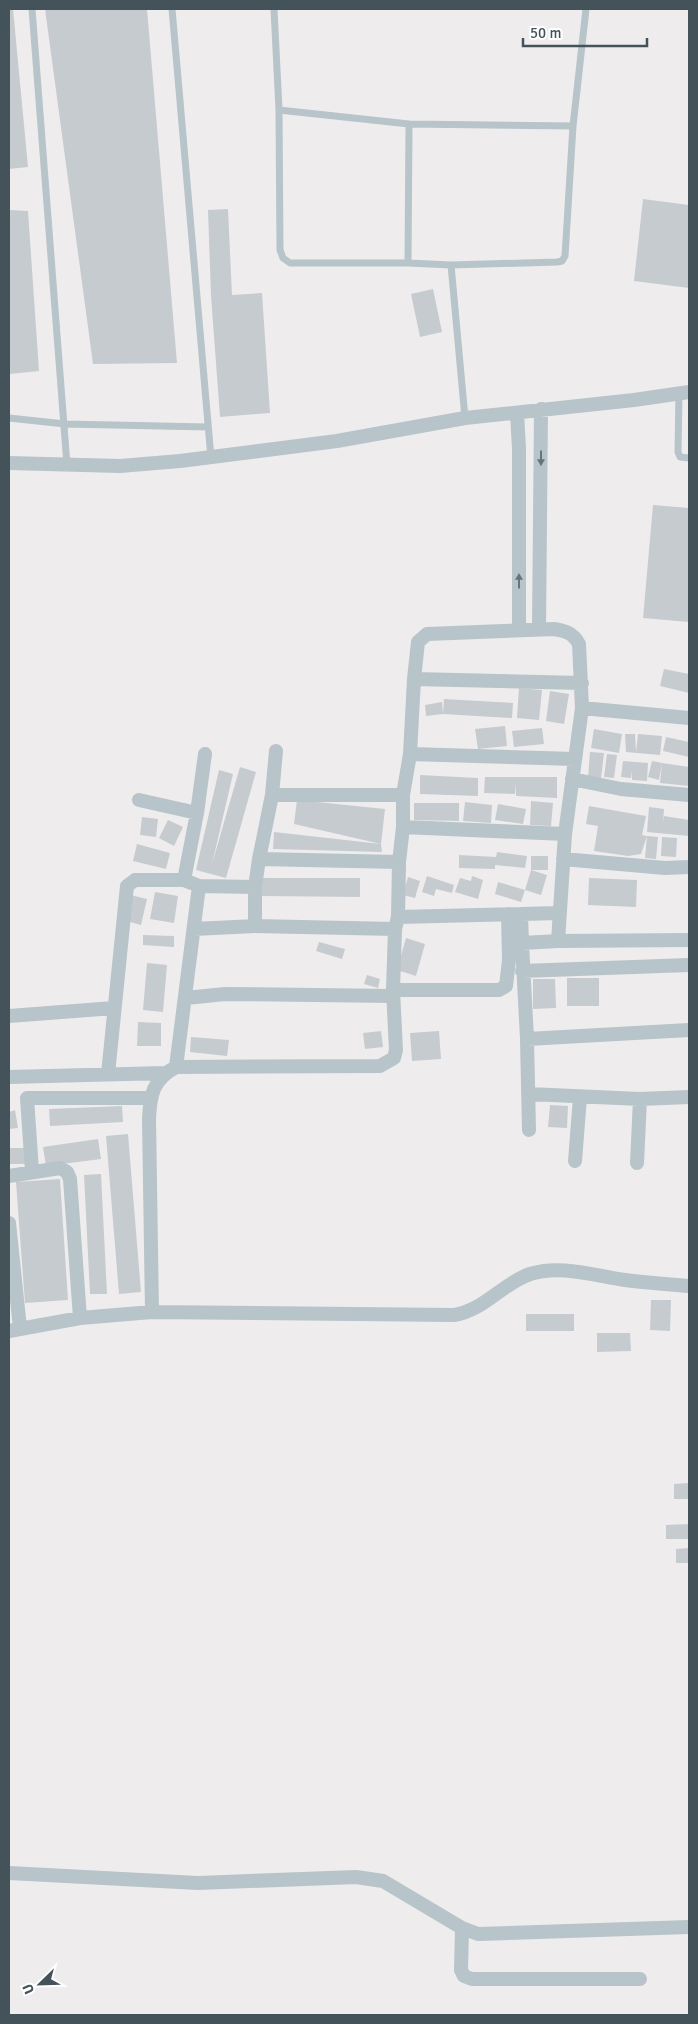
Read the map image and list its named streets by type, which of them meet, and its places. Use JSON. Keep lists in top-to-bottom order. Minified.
{"scale_bar":"50 m","north":"bottom left"}
